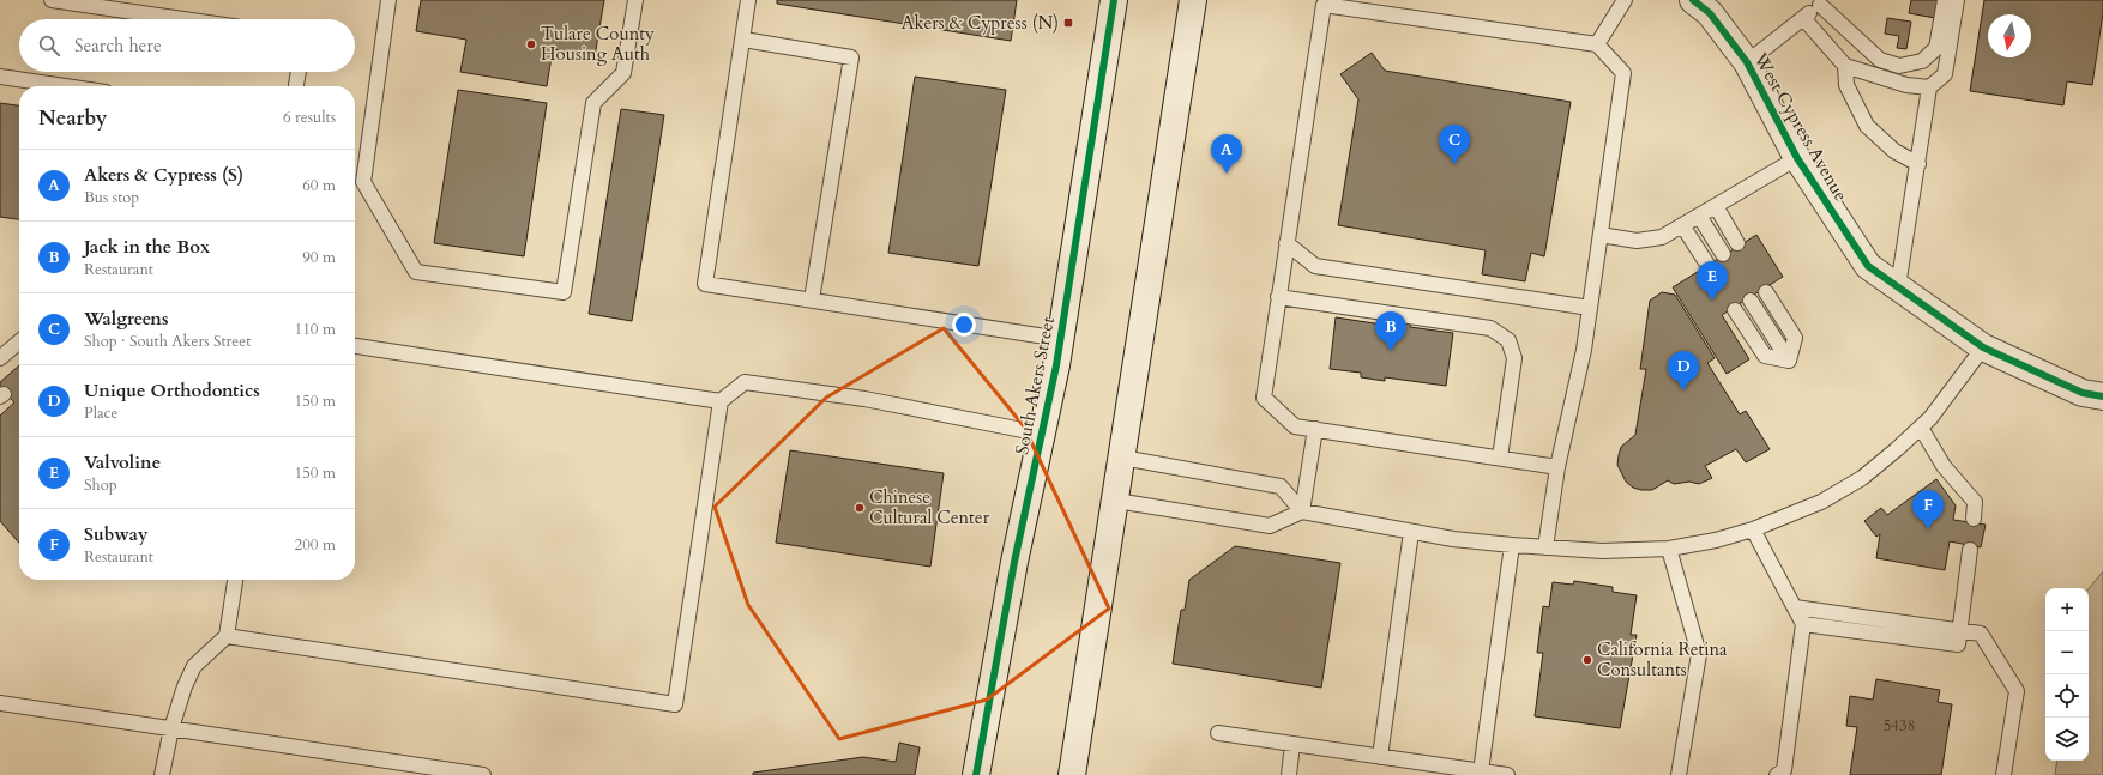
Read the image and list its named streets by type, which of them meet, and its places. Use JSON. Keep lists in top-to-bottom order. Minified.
{"streets":{"main road":["West Cypress Avenue","South Akers Street"]},"places":{"transit":["Akers & Cypress (N)"],"other":["Tulare County Housing Auth","Chinese Cultural Center","California Retina Consultants"]},"house_numbers":["5438"],"north":"bottom","page":{"search":"Search here","heading":["Nearby","6 results"],"pins":["C","A","E","B","D","F"],"list":[{"mark":"A","name":"Akers & Cypress (S)","note":"Bus stop","value":"60 m"},{"mark":"B","name":"Jack in the Box","note":"Restaurant","value":"90 m"},{"mark":"C","name":"Walgreens","note":"Shop · South Akers Street","value":"110 m"},{"mark":"D","name":"Unique Orthodontics","note":"Place","value":"150 m"},{"mark":"E","name":"Valvoline","note":"Shop","value":"150 m"},{"mark":"F","name":"Subway","note":"Restaurant","value":"200 m"}],"map_buttons":["+","−"]}}
